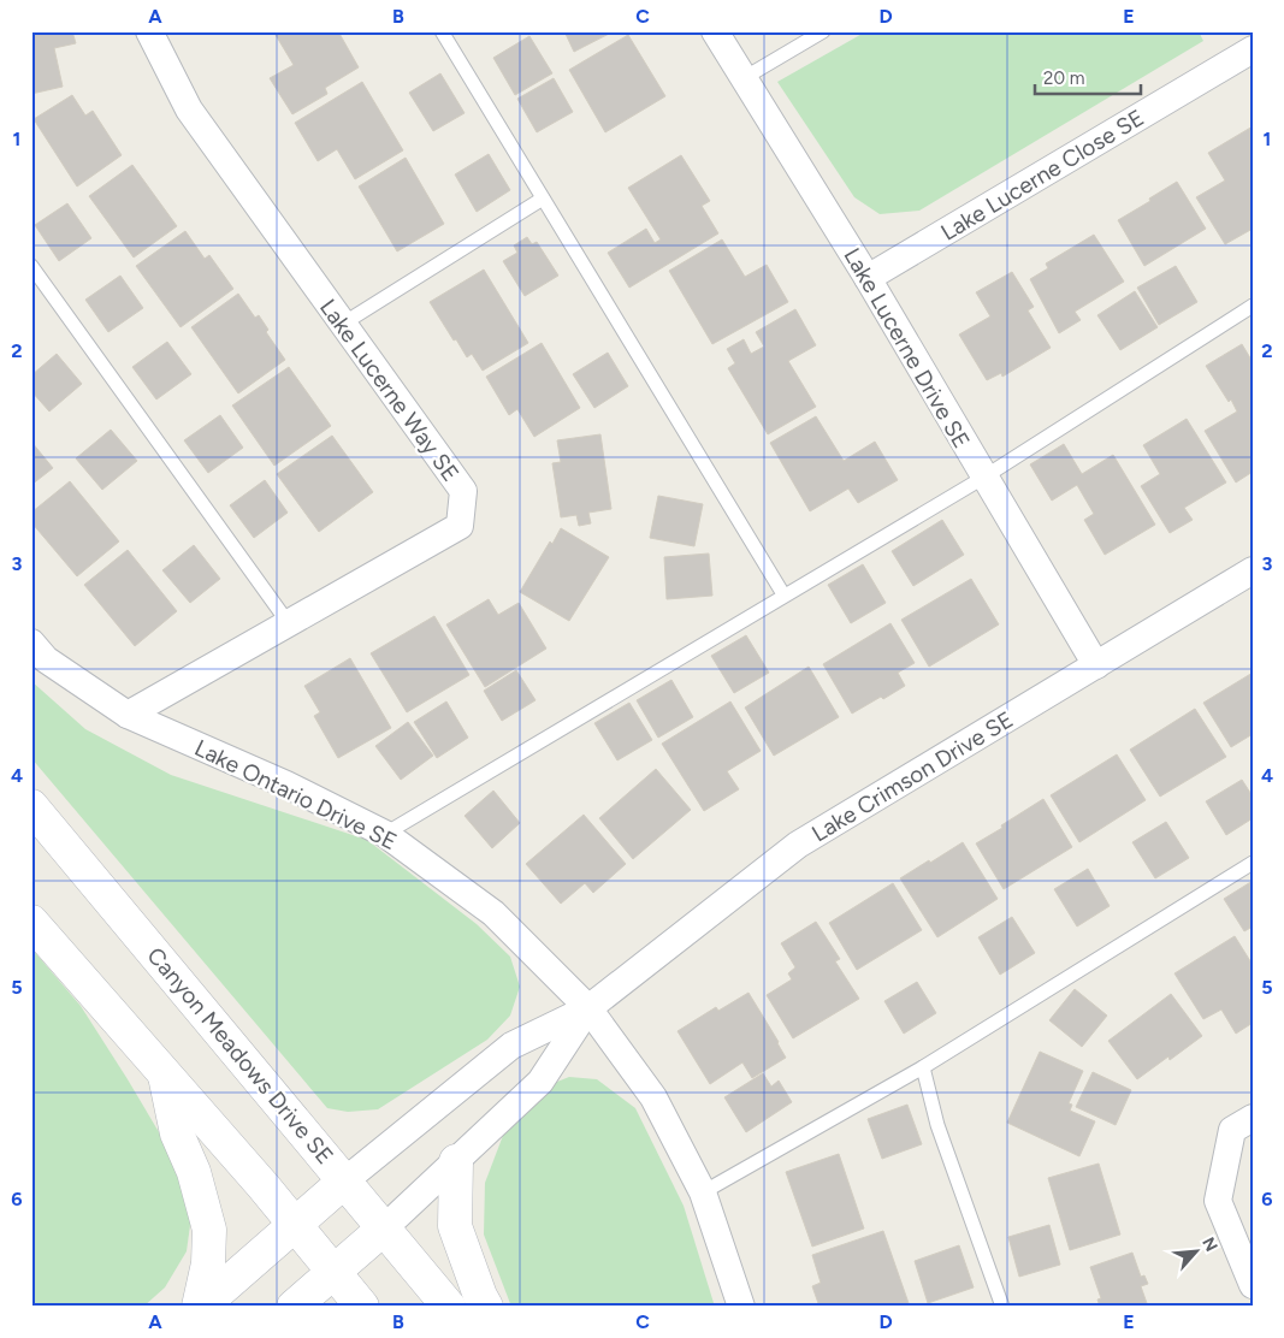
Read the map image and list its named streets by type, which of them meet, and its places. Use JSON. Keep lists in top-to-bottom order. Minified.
{"streets":{"main road":["Canyon Meadows Drive SE"],"street":["Lake Lucerne Close SE","Lake Lucerne Drive SE","Lake Lucerne Way SE","Lake Crimson Drive SE","Lake Ontario Drive SE"]},"crossings":[["Lake Lucerne Close SE","Lake Lucerne Drive SE"],["Lake Lucerne Drive SE","Lake Crimson Drive SE"],["Lake Lucerne Way SE","Lake Ontario Drive SE"],["Lake Crimson Drive SE","Lake Ontario Drive SE"],["Lake Crimson Drive SE","Canyon Meadows Drive SE"]],"scale_bar":"20 m","north":"top right","grid":{"columns":["A","B","C","D","E"],"rows":["1","2","3","4","5","6"]}}
